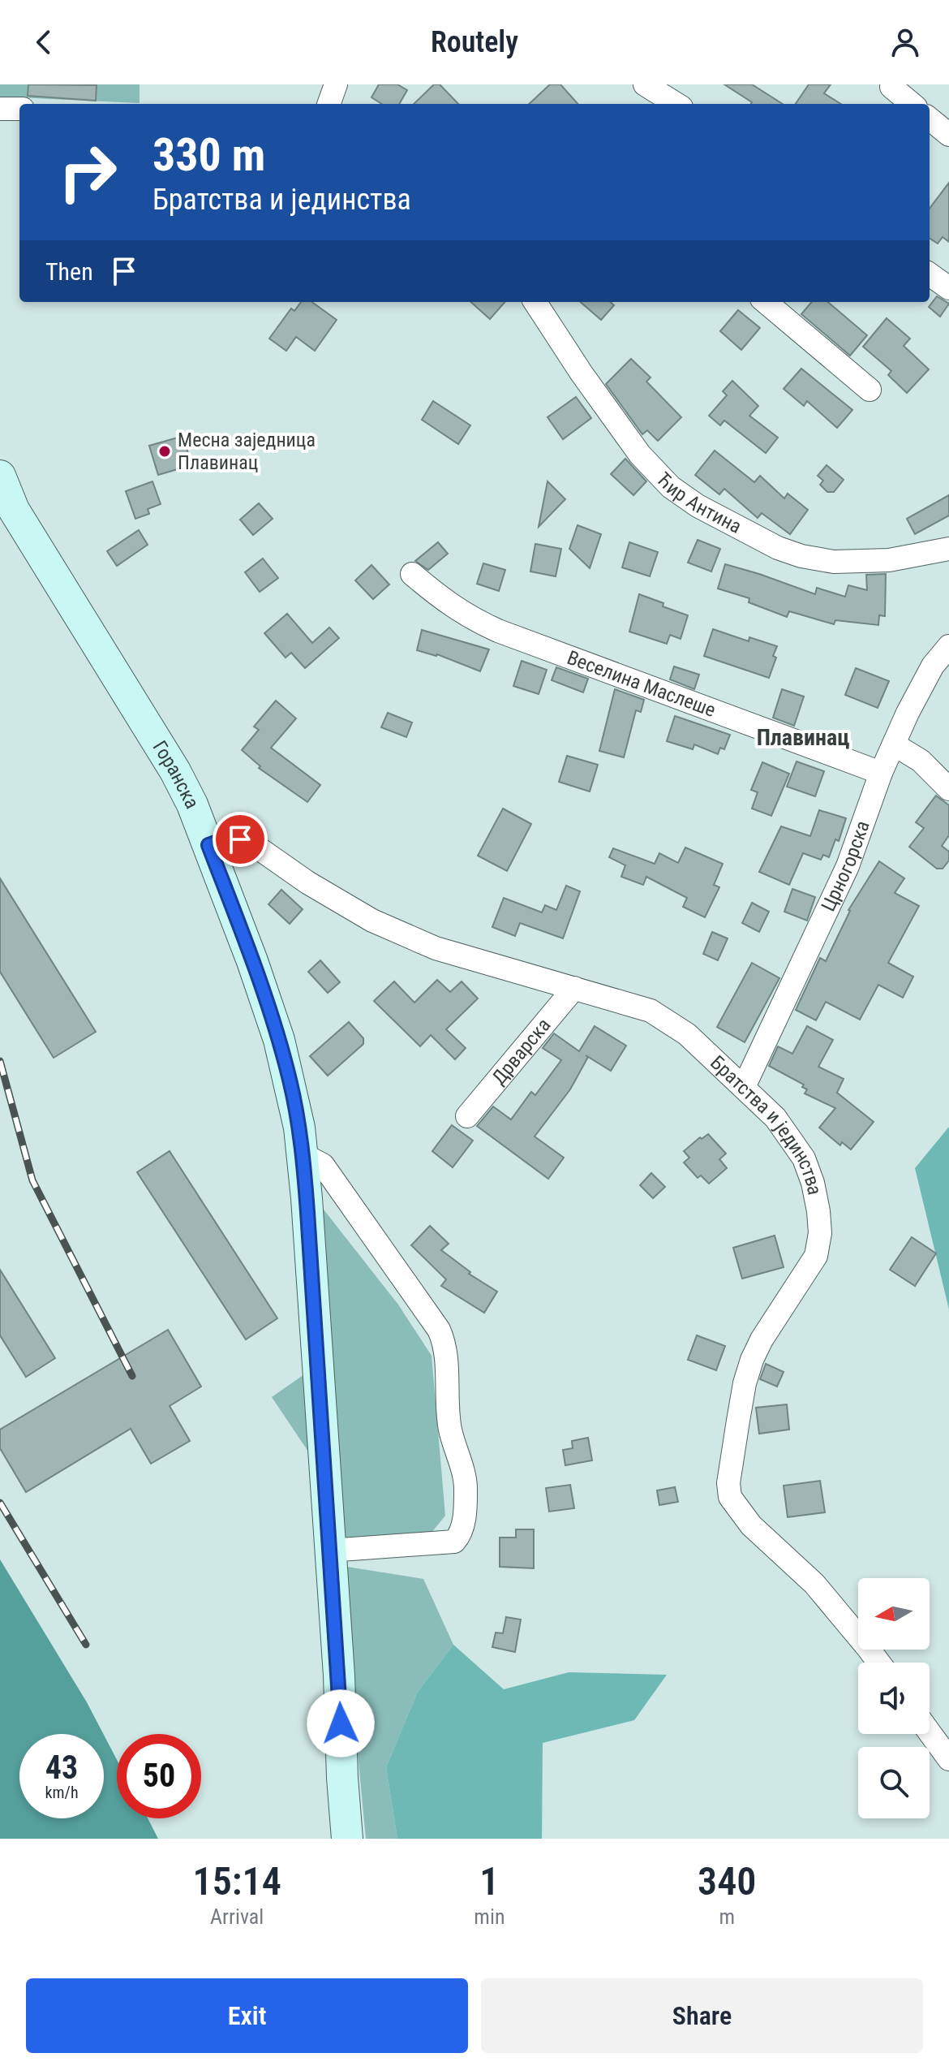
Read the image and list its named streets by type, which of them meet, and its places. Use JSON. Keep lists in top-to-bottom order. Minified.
{"streets":{"main road":["Горанска"],"street":["Ћир Антина","Веселина Маслеше","Црногорска","Дрварска","Братства и јединства"]},"crossings":[["Веселина Маслеше","Црногорска"],["Горанска","Братства и јединства"],["Црногорска","Братства и јединства"],["Дрварска","Братства и јединства"]],"districts":["Плавинац"],"places":["Месна заједница Плавинац"],"north":"left","page":{"header":"Routely","turn":["330 m","Братства и јединства"],"then":"Then","speed":"43 km/h","limit":"50","eta":["15:14","Arrival","1","min","340","m"],"buttons":["Exit","Share"]}}
